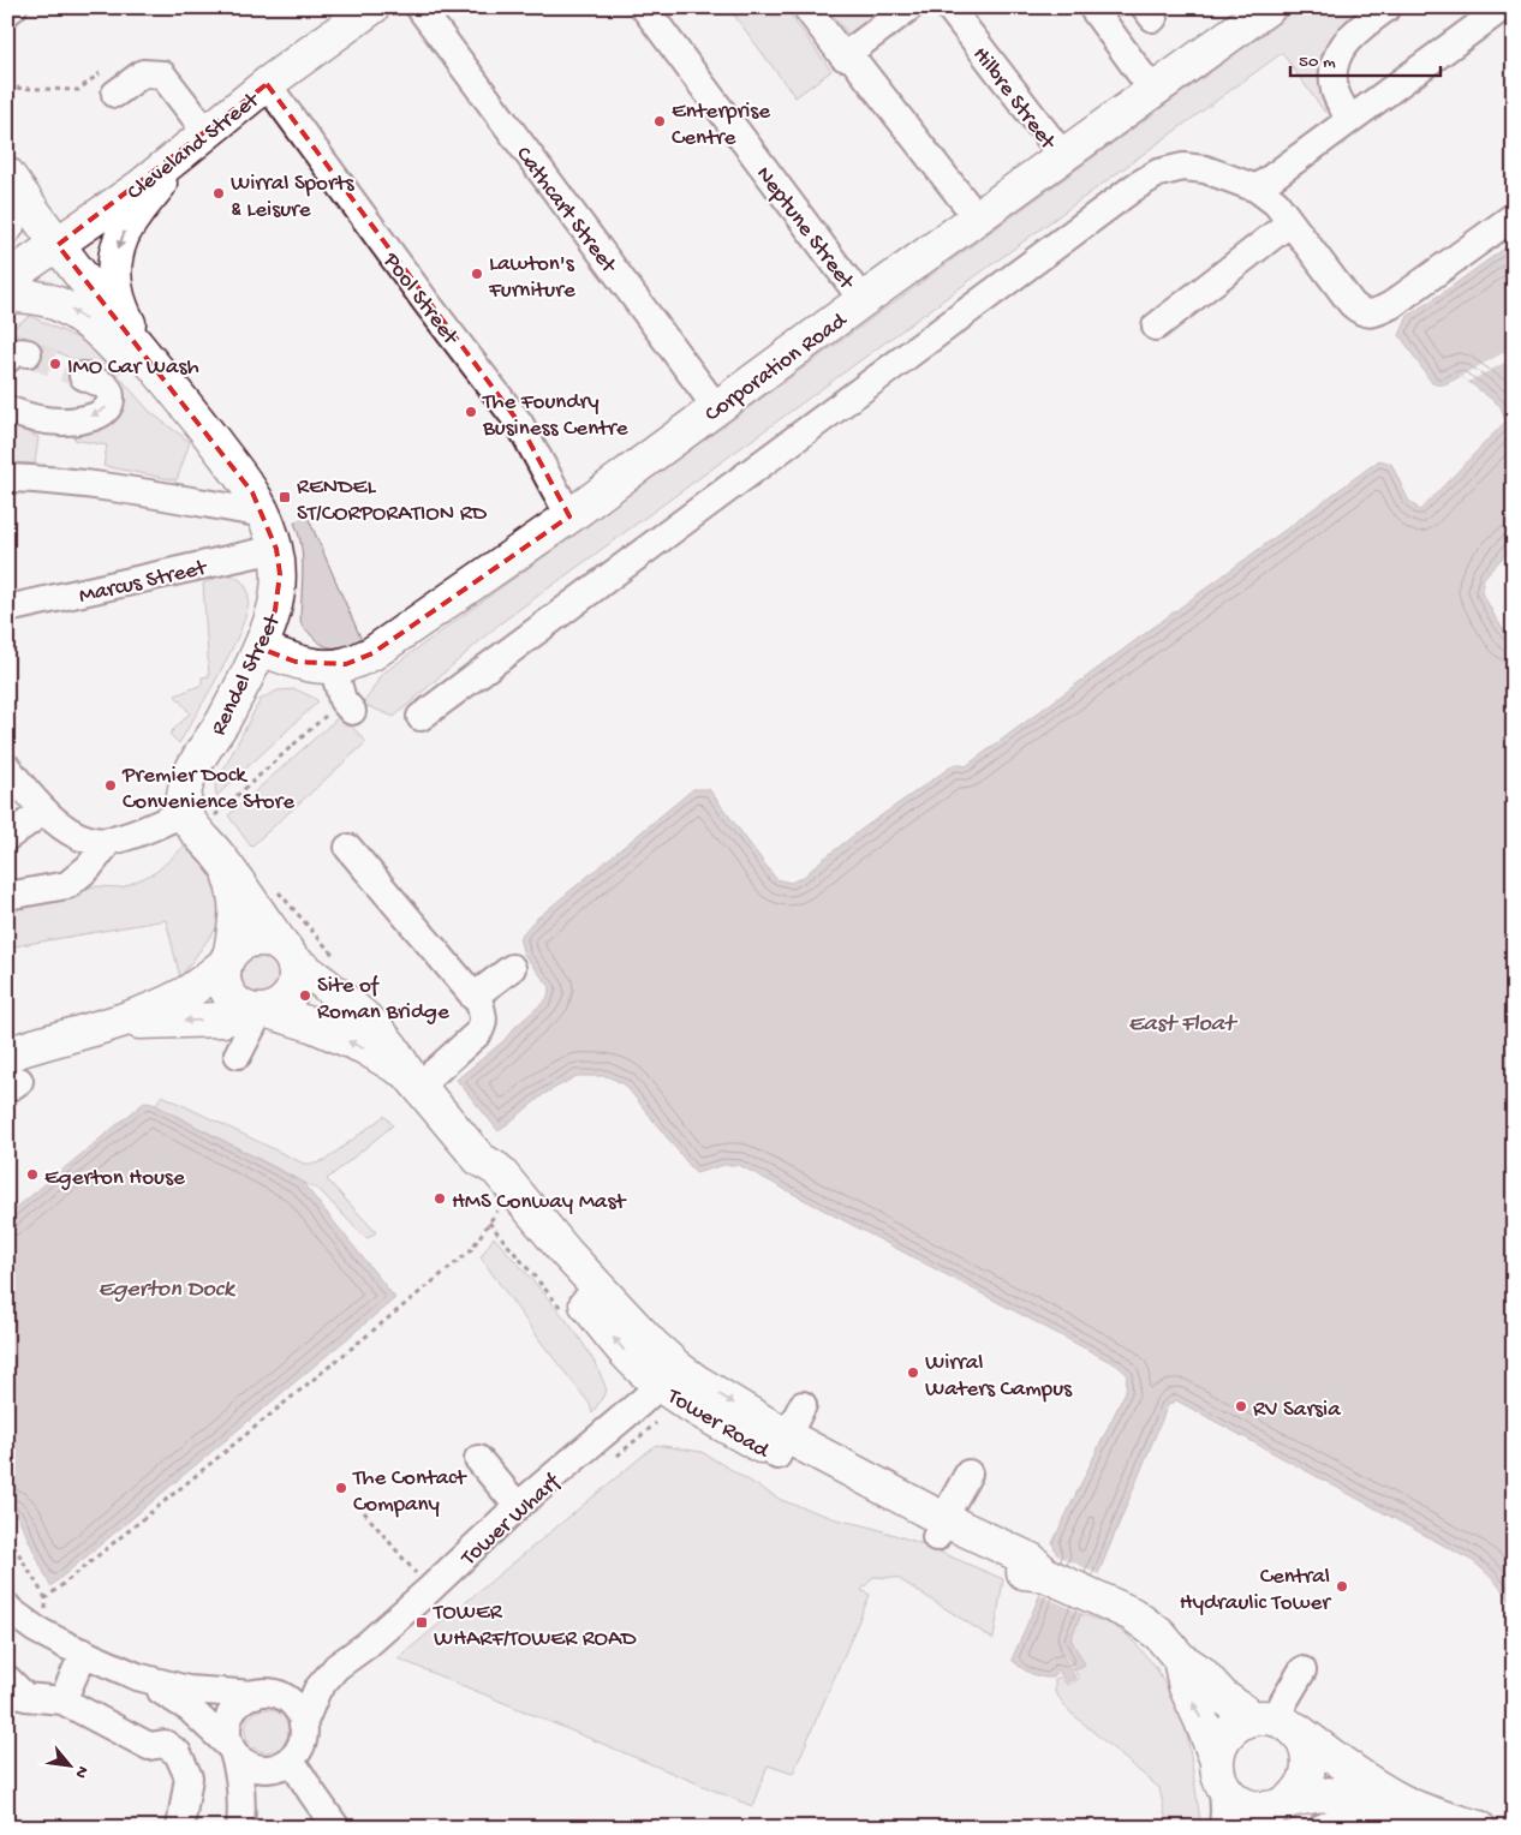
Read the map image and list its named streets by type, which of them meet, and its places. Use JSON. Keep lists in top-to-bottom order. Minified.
{"streets":{"main road":["Cleveland Street","Corporation Road","Rendel Street","Tower Road"],"street":["Hilbre Street","Cathcart Street","Neptune Street","Pool Street","Marcus Street","Tower Wharf"]},"crossings":[["Hilbre Street","Corporation Road"],["Cleveland Street","Pool Street"],["Cleveland Street","Rendel Street"],["Cathcart Street","Corporation Road"],["Neptune Street","Corporation Road"],["Pool Street","Corporation Road"],["Corporation Road","Rendel Street"],["Marcus Street","Rendel Street"],["Tower Road","Tower Wharf"]],"water":["East Float","Egerton Dock"],"places":{"other":["Enterprise Centre","Wirral Sports & Leisure","Lawton's Furniture","IMO Car Wash","The Foundry Business Centre","Premier Dock Convenience Store","Site of Roman Bridge","Egerton House","HMS Conway Mast","Wirral Waters Campus","RV Sarsia","The Contact Company","Central Hydraulic Tower"],"transit":["RENDEL ST/CORPORATION RD","TOWER WHARF/TOWER ROAD"]},"scale_bar":"50 m","north":"bottom right"}
